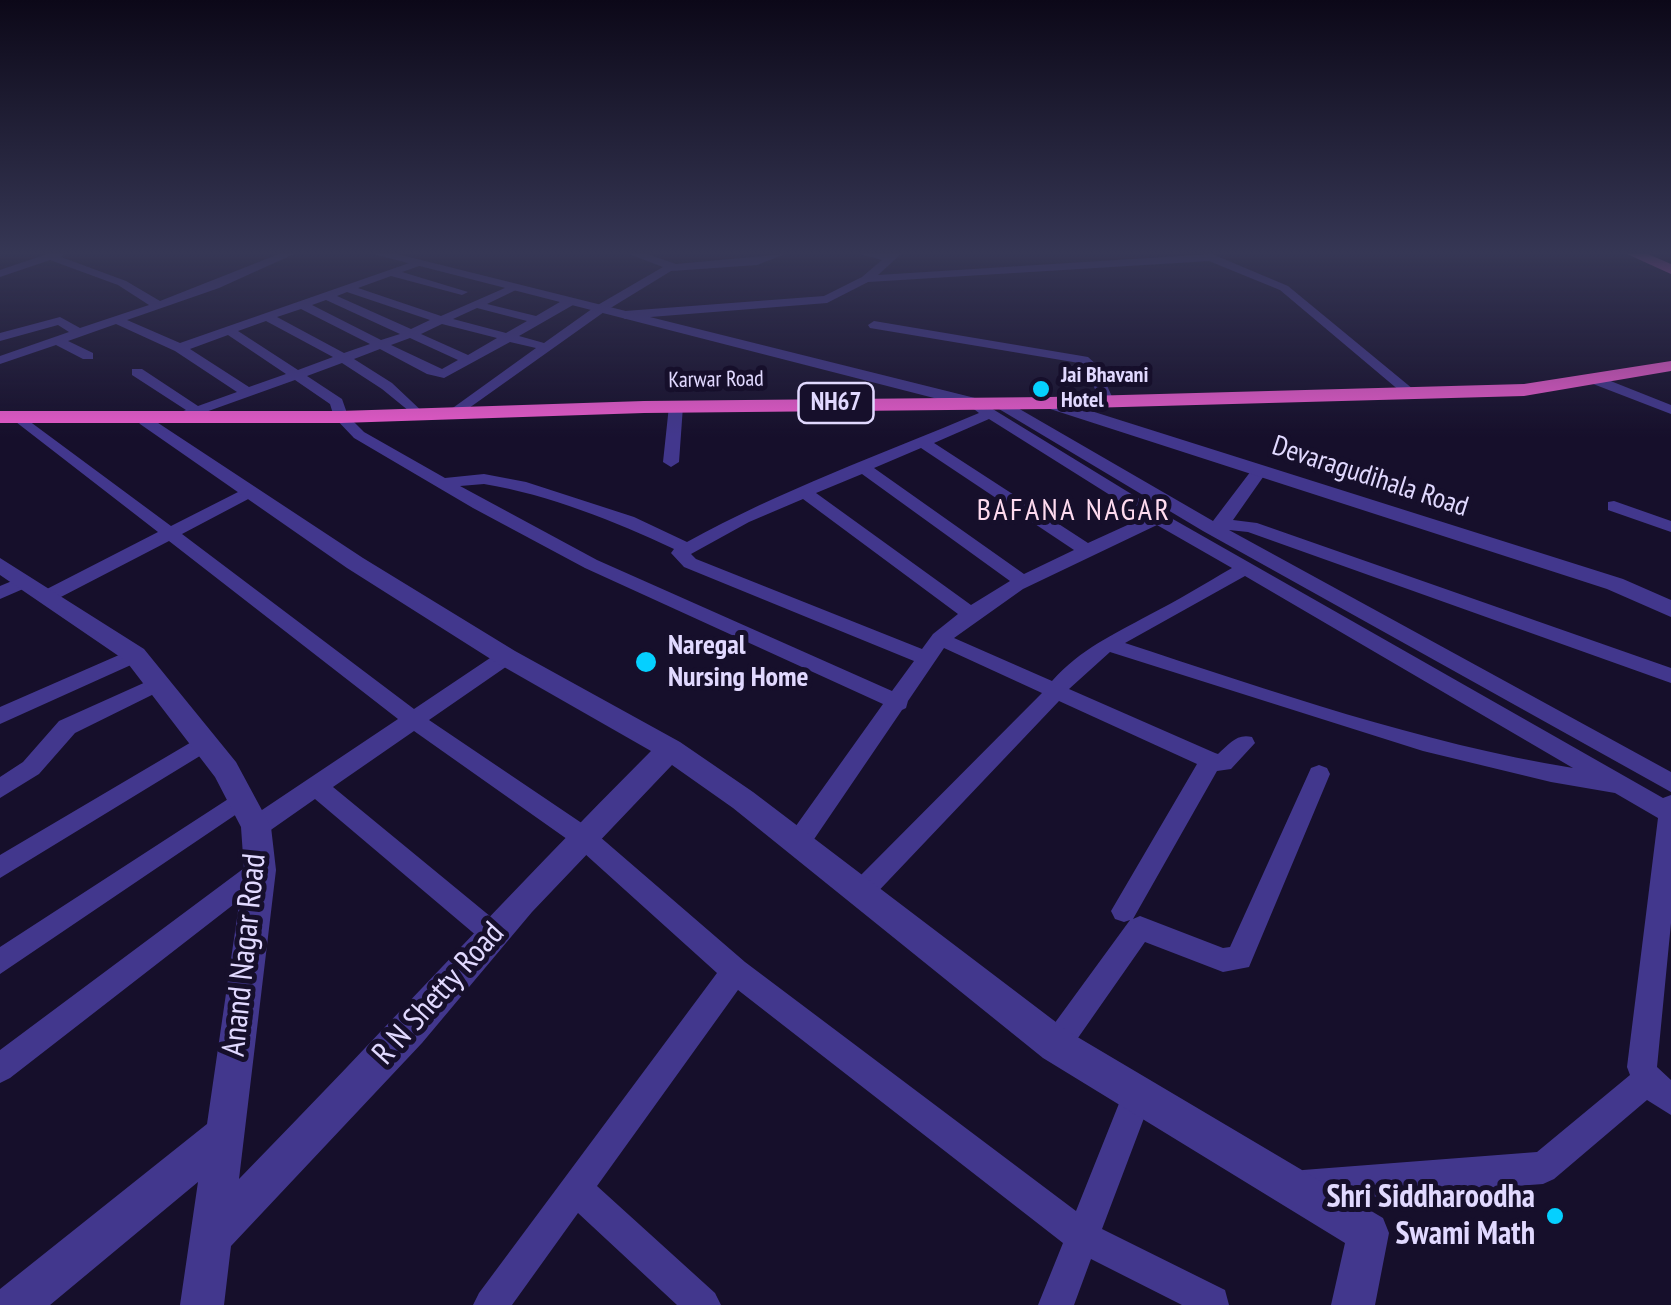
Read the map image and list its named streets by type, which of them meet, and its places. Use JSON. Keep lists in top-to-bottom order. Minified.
{"streets":{"highway":["Karwar Road","NH67"],"street":["Devaragudihala Road","Anand Nagar Road","R N Shetty Road"]},"crossings":[["Karwar Road","Devaragudihala Road"],["Anand Nagar Road","R N Shetty Road"]],"districts":["BAFANA NAGAR"],"places":["Jai Bhavani Hotel","Naregal Nursing Home","Shri Siddharoodha Swami Math"]}
